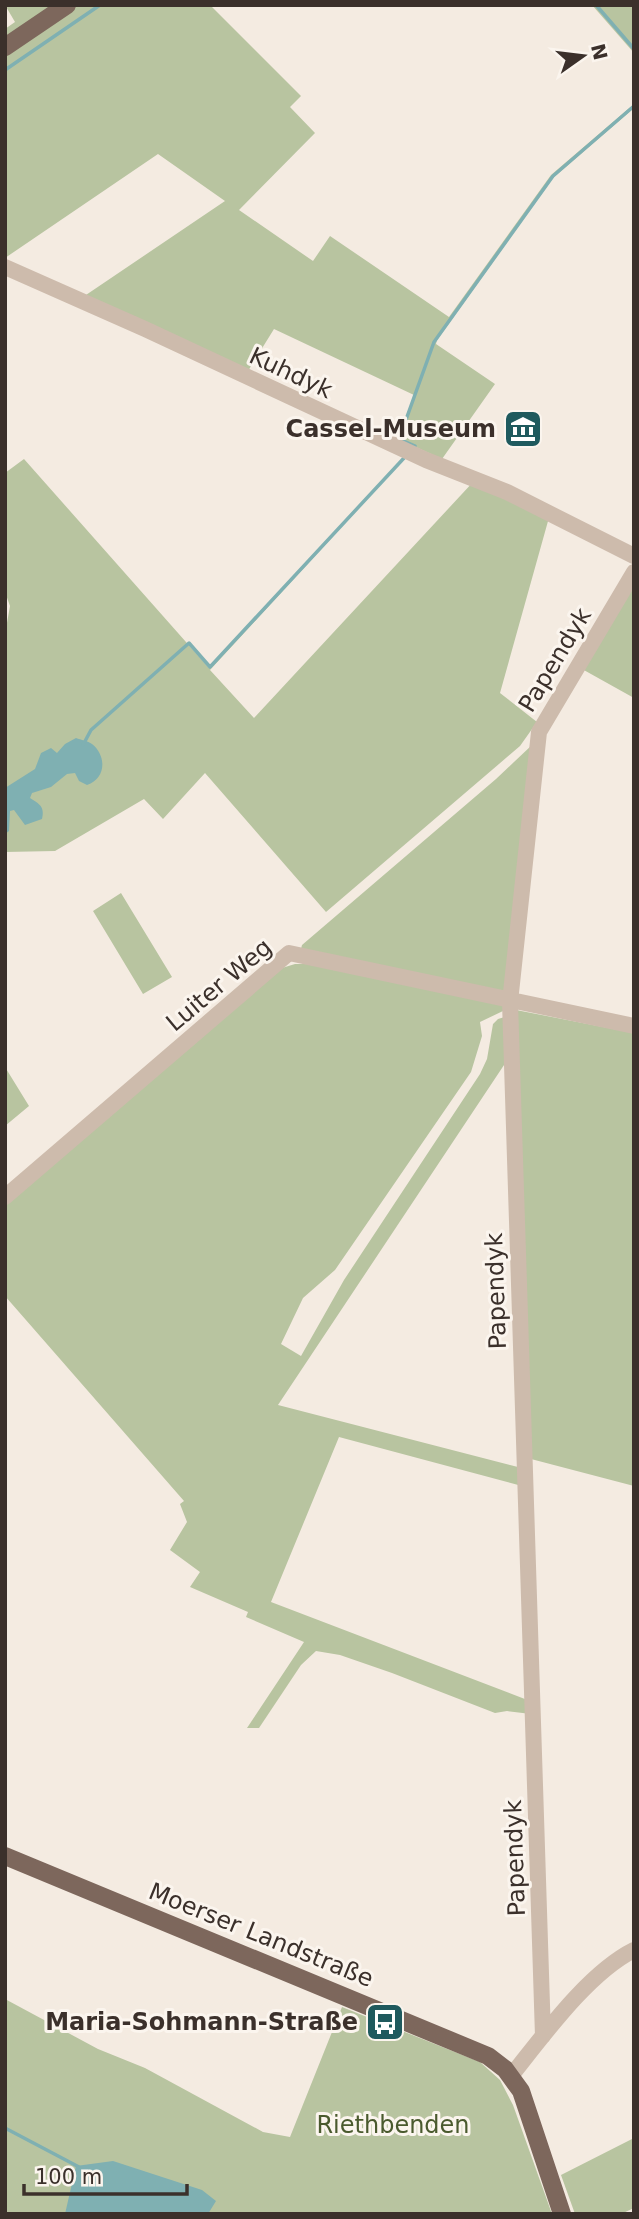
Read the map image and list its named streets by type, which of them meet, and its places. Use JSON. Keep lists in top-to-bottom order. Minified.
{"streets":{"main road":["Moerser Landstraße"],"street":["Kuhdyk","Papendyk","Luiter Weg"]},"crossings":[["Papendyk","Luiter Weg"]],"parks":["Riethbenden"],"places":{"museum":["Cassel-Museum"],"bus stop":["Maria-Sohmann-Straße"]},"scale_bar":"100 m","north":"right"}
